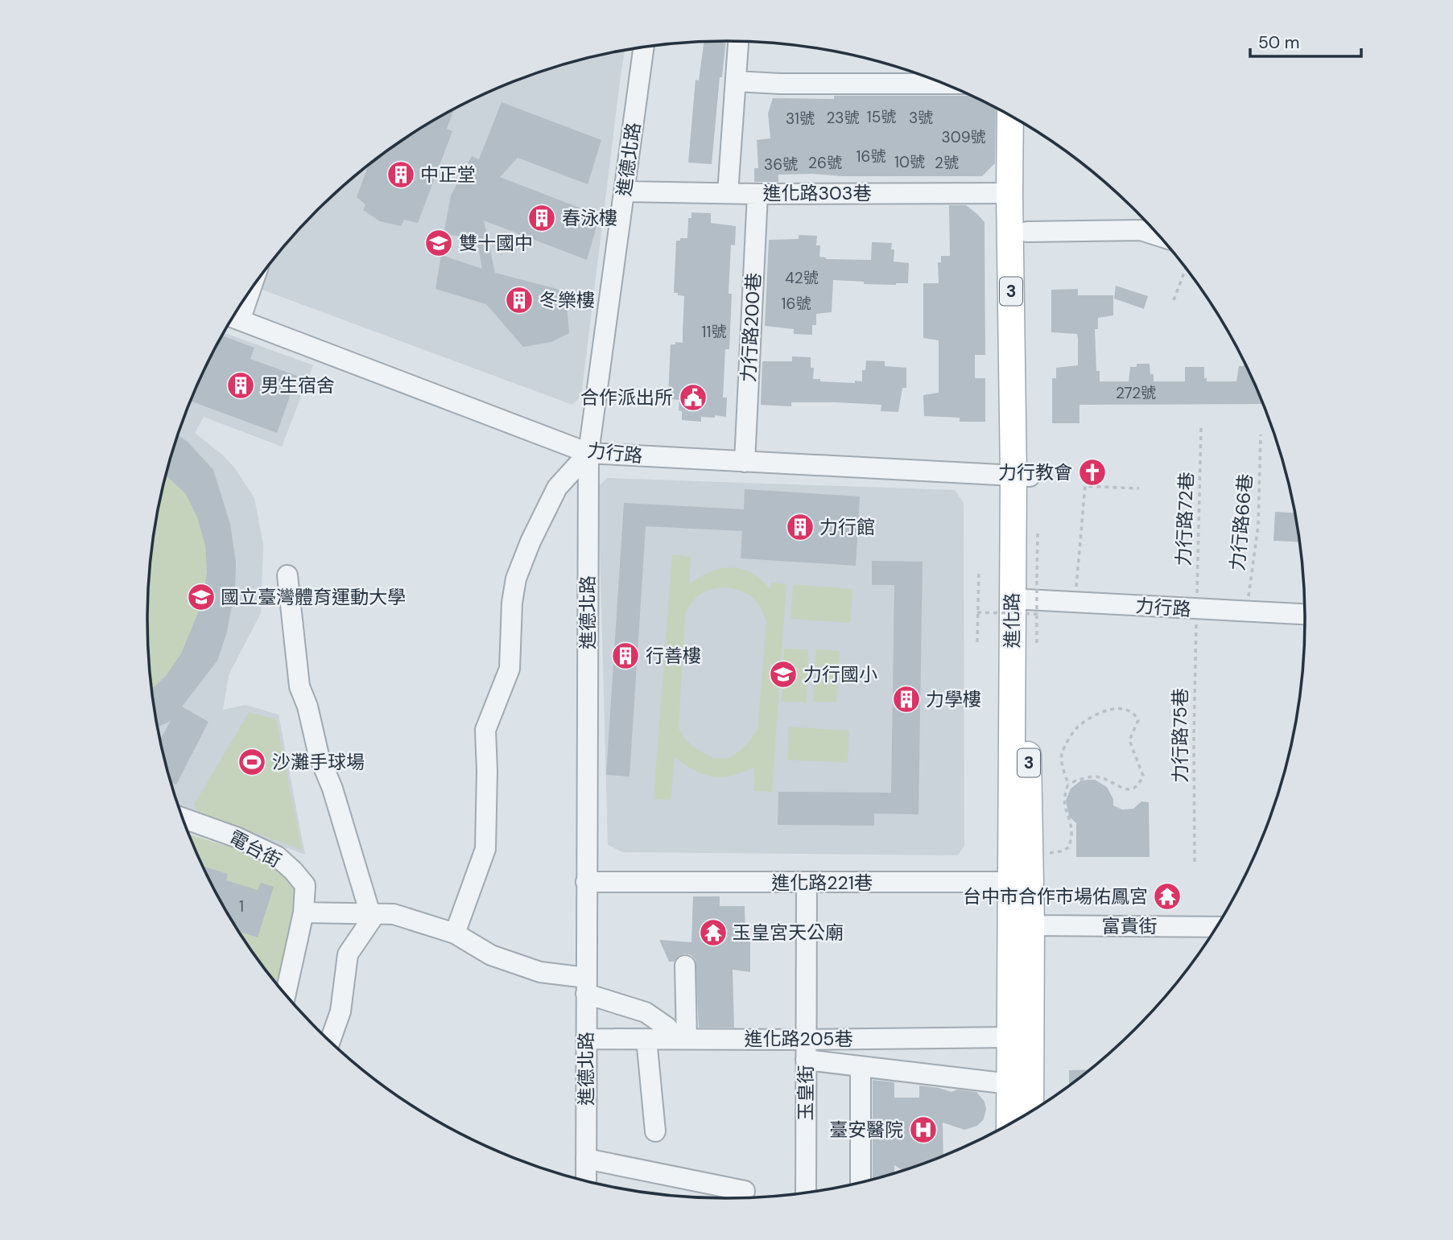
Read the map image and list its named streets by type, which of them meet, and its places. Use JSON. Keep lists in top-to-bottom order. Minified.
{"streets":{"main road":["3","進化路"],"street":["進德北路","進化路303巷","力行路200巷","力行路","電台街","進化路221巷","富貴街","進化路205巷","玉皇街"],"path":["力行路72巷","力行路66巷","力行路75巷"]},"crossings":[["進德北路","進化路303巷"],["進德北路","力行路"],["進德北路","進化路221巷"],["進德北路","進化路205巷"],["進化路303巷","力行路200巷"],["進化路303巷","進化路"],["力行路200巷","力行路"],["力行路","力行路72巷"],["力行路","力行路66巷"],["力行路","進化路"],["力行路","力行路75巷"],["力行路72巷","力行路75巷"],["進化路","進化路221巷"],["進化路","富貴街"],["進化路","進化路205巷"],["進化路221巷","玉皇街"],["進化路205巷","玉皇街"]],"places":{"building":["中正堂","春泳樓","冬樂樓","男生宿舍","力行館","行善樓","力學樓"],"school or university":["雙十國中","國立臺灣體育運動大學","力行國小"],"public building":["合作派出所"],"church":["力行教會"],"sports":["沙灘手球場"],"temple":["台中市合作市場佑鳳宮","玉皇宮天公廟"],"hospital":["臺安醫院"]},"house_numbers":["15號","23號","3號","31號","309號","16號","10號","26號","2號","36號","42號","16號","11號","272號","1"],"scale_bar":"50 m"}
